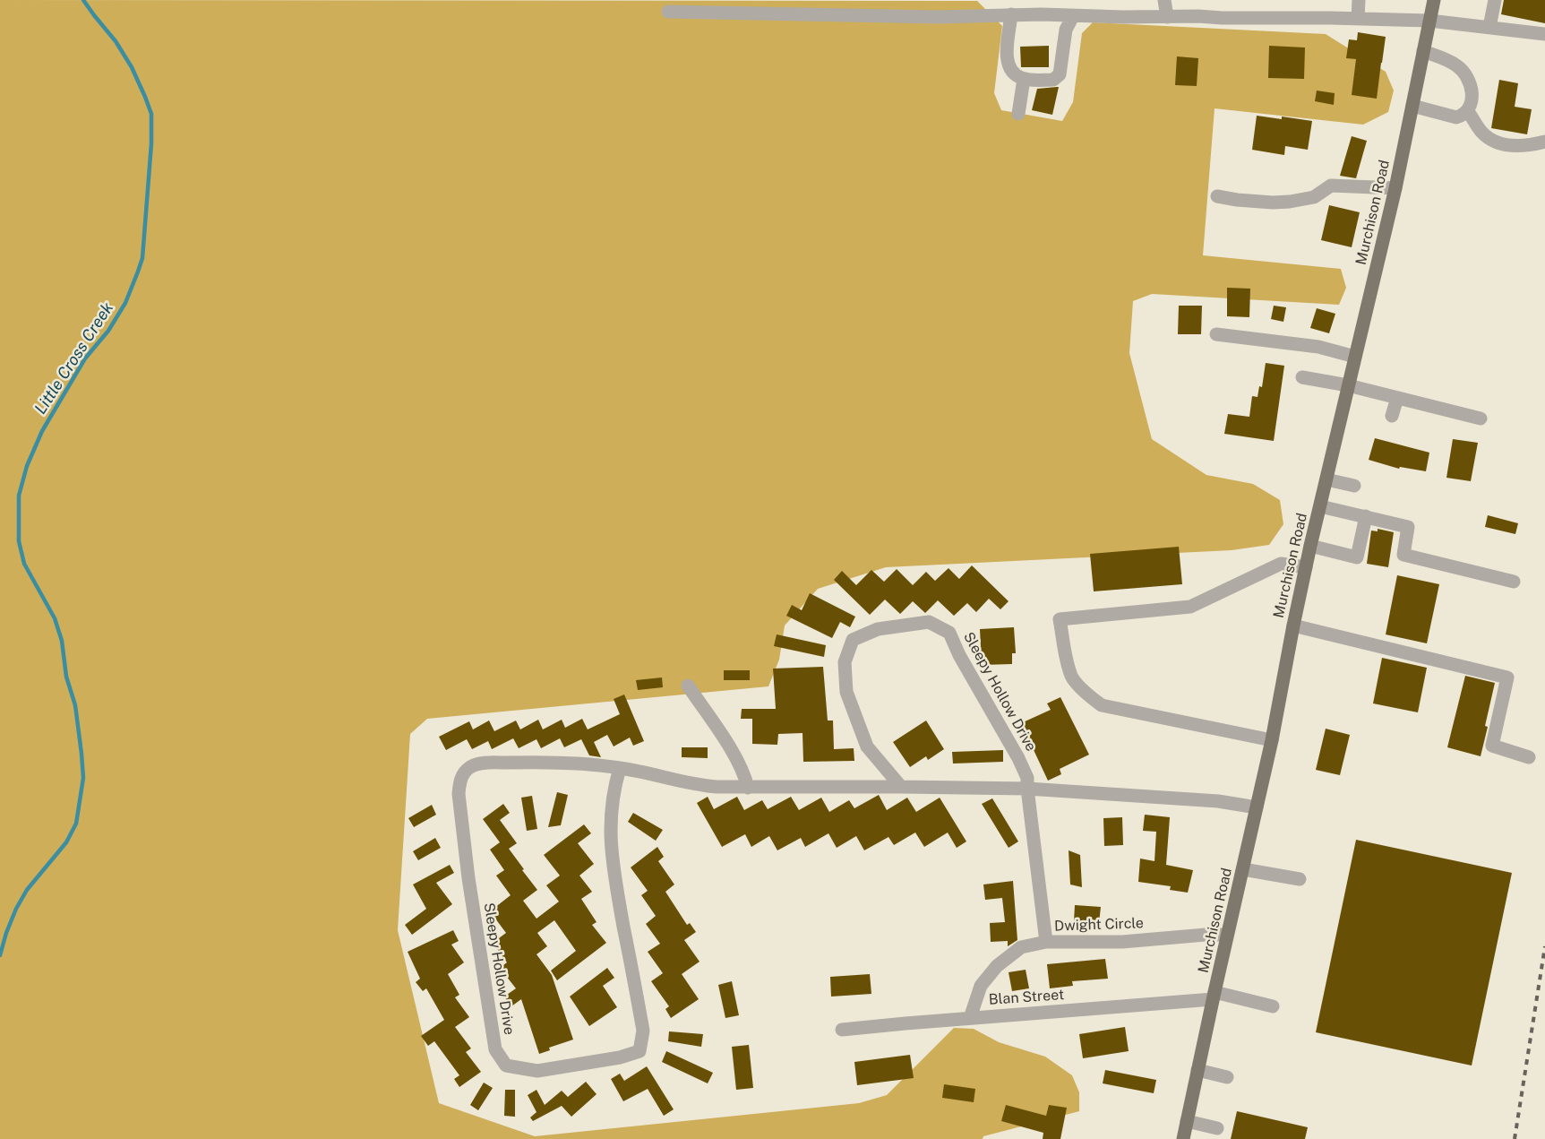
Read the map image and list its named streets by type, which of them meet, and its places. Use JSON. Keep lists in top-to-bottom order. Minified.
{"streets":{"main road":["Murchison Road"],"street":["Sleepy Hollow Drive","Dwight Circle","Blan Street"]},"crossings":[["Murchison Road","Sleepy Hollow Drive"],["Murchison Road","Dwight Circle"],["Murchison Road","Blan Street"],["Sleepy Hollow Drive","Dwight Circle"]],"water":["Little Cross Creek"]}
